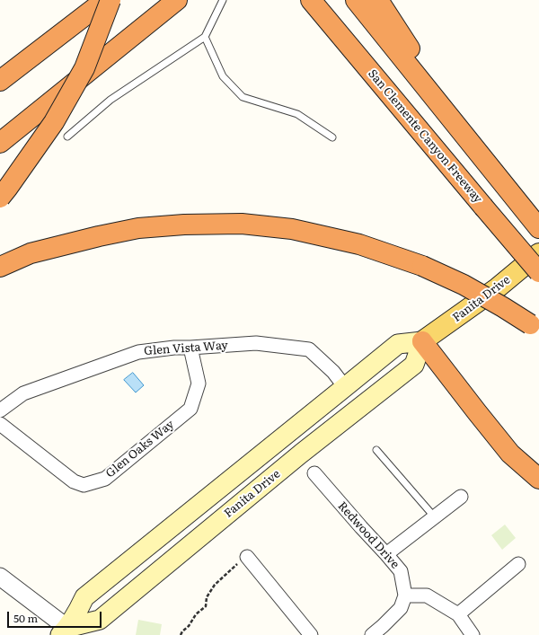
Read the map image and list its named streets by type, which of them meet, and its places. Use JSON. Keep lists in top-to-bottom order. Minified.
{"streets":{"highway":["San Clemente Canyon Freeway"],"main road":["Fanita Drive"],"street":["Glen Vista Way","Glen Oaks Way","Redwood Drive"]},"crossings":[["Fanita Drive","Glen Vista Way"],["Glen Vista Way","Glen Oaks Way"]],"scale_bar":"50 m"}
